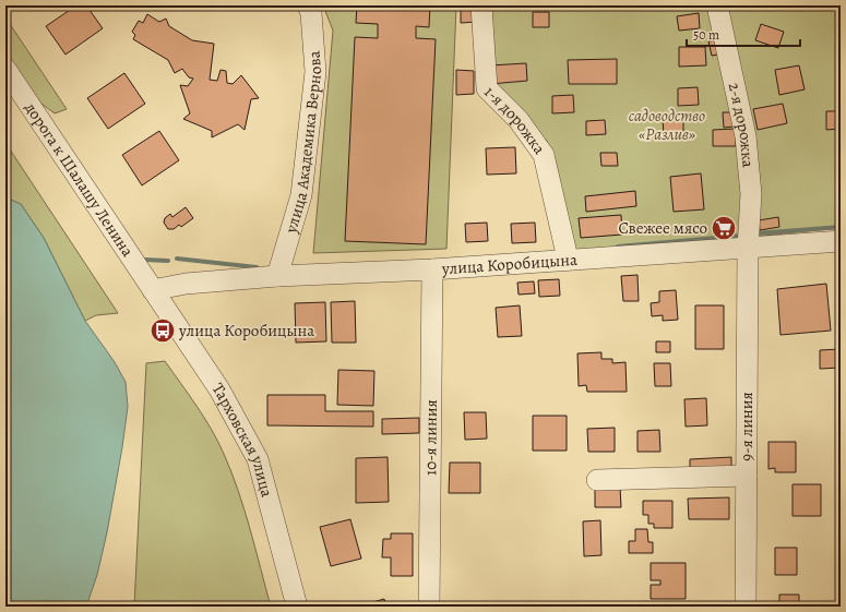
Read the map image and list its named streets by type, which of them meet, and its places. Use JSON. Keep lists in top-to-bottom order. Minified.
{"streets":{"street":["1-я дорожка","2-я дорожка","улица Академика Вернова","дорога к Шалашу Ленина","улица Коробицына","9-я линия","10-я линия","Тарховская улица"]},"crossings":[["1-я дорожка","улица Коробицына"],["2-я дорожка","улица Коробицына"],["2-я дорожка","9-я линия"],["улица Академика Вернова","улица Коробицына"],["дорога к Шалашу Ленина","улица Коробицына"],["дорога к Шалашу Ленина","Тарховская улица"],["улица Коробицына","9-я линия"],["улица Коробицына","10-я линия"],["улица Коробицына","Тарховская улица"]],"parks":["садоводство «Разлив»"],"places":{"supermarket":["Свежее мясо"],"bus stop":["улица Коробицына"]},"scale_bar":"50 m"}
